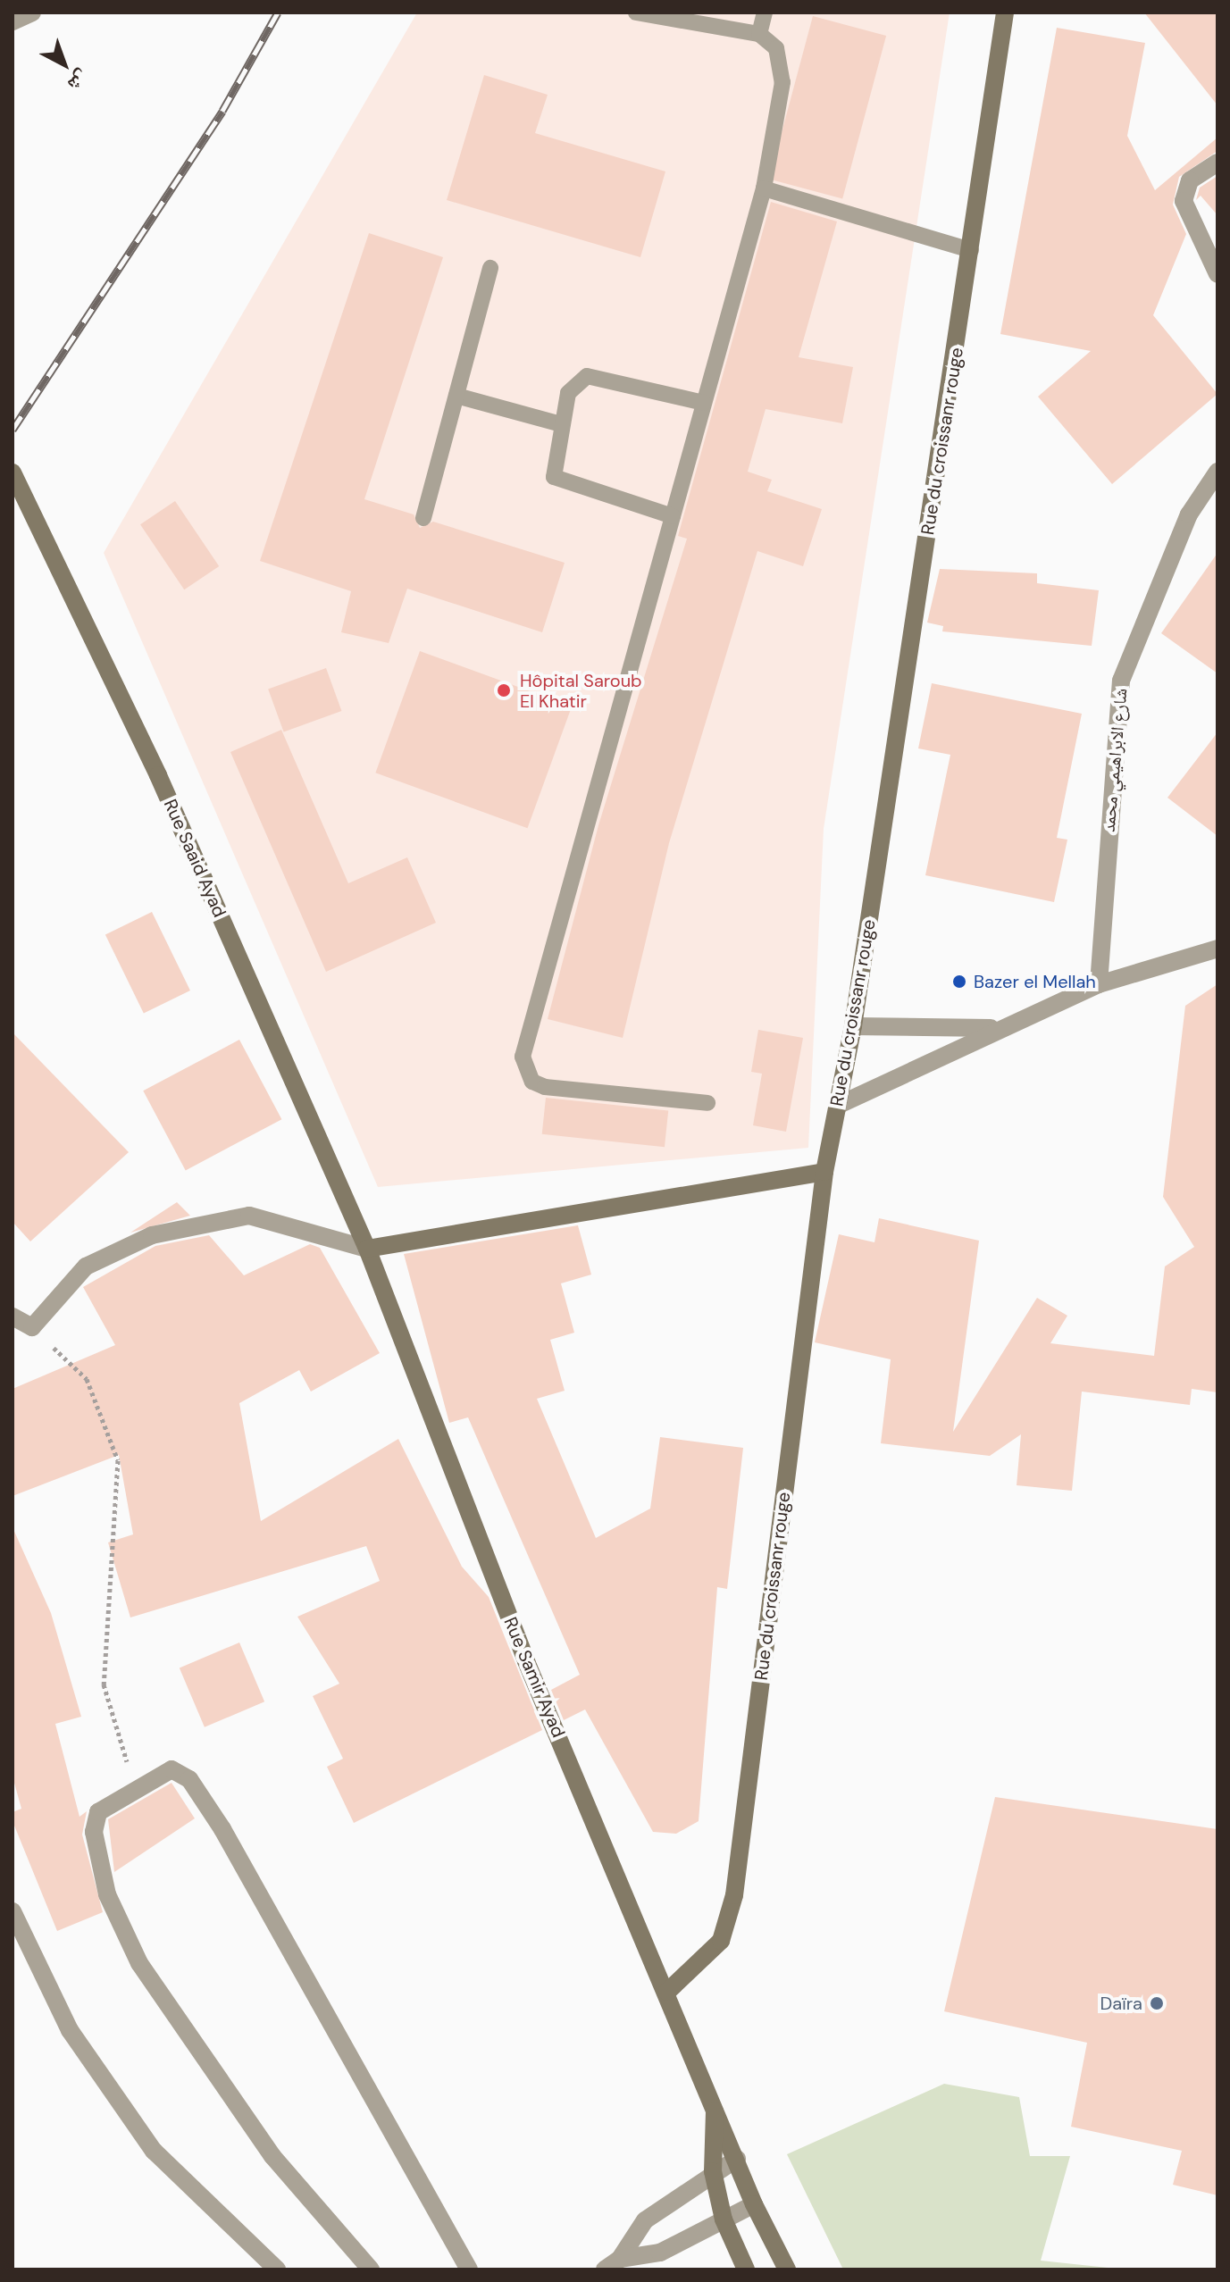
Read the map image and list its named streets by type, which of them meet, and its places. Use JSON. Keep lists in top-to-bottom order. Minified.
{"streets":{"street":["Rue du croissanr rouge","شارع الابراهيمي محمد","Rue Saaid Ayad","Rue Samir Ayad"]},"crossings":[["Rue du croissanr rouge","Rue Samir Ayad"],["Rue Saaid Ayad","Rue Samir Ayad"]],"places":["Hôpital Saroub El Khatir","Bazer el Mellah","Daïra"],"north":"bottom right"}
